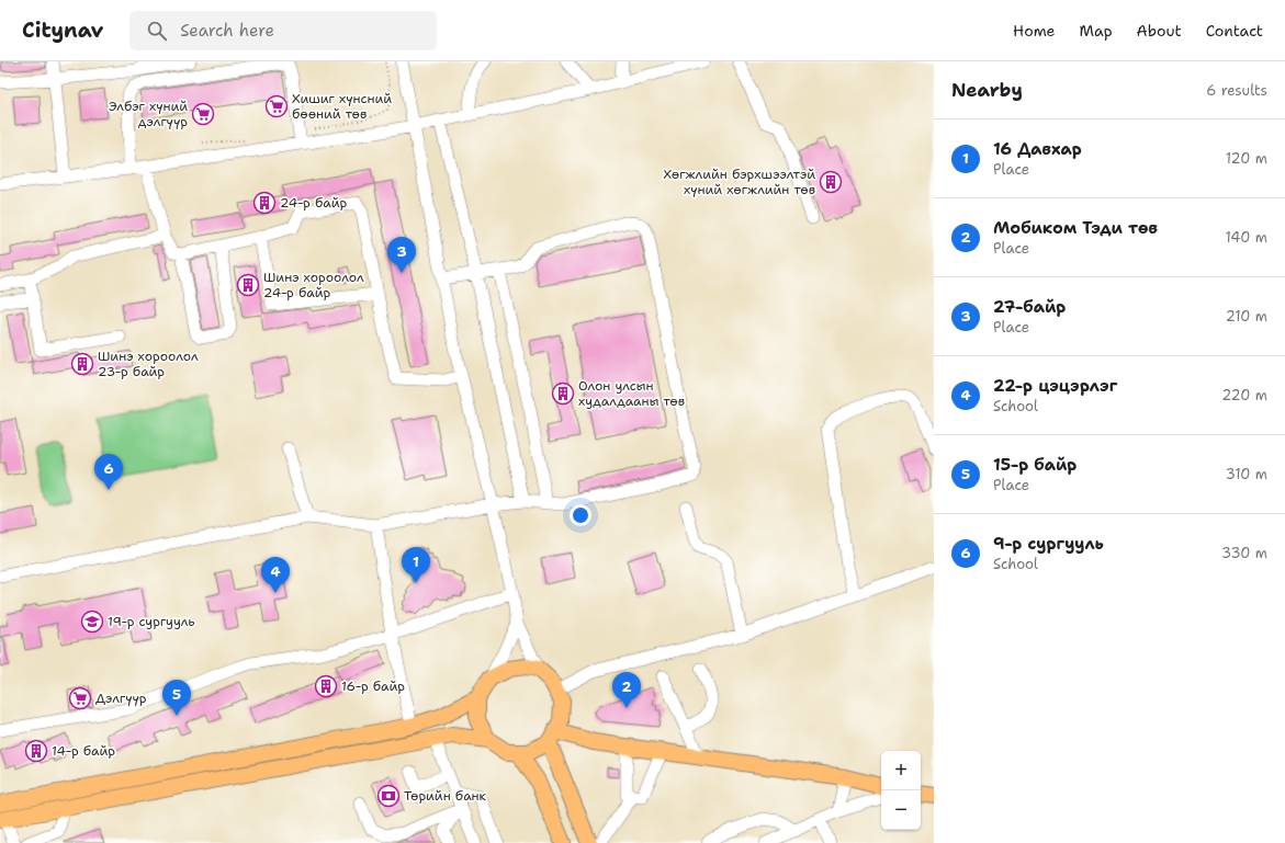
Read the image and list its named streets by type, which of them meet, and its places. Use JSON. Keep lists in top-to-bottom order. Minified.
{"places":{"supermarket":["Хишиг хүнсний бөөний төв","Элбэг хүний дэлгүүр","Дэлгүүр"],"building":["Хөгжлийн бэрхшээлтэй хүний хөгжлийн төв","24-р байр","Шинэ хороолол 24-р байр","Шинэ хороолол 23-р байр","Олон улсын худалдааны төв","16-р байр","14-р байр"],"school or university":["19-р сургууль"],"bank":["Төрийн банк"]},"page":{"header":"Citynav","search":"Search here","nav":["Home","Map","About","Contact"],"heading":["Nearby","6 results"],"list":[{"mark":"1","name":"16 Давхар","note":"Place","value":"120 m"},{"mark":"2","name":"Мобиком Тэди төв","note":"Place","value":"140 m"},{"mark":"3","name":"27-байр","note":"Place","value":"210 m"},{"mark":"4","name":"22-р цэцэрлэг","note":"School","value":"220 m"},{"mark":"5","name":"15-р байр","note":"Place","value":"310 m"},{"mark":"6","name":"9-р сургууль","note":"School","value":"330 m"}],"pins":["3","6","1","4","2","5"],"map_buttons":["+","−"]}}
